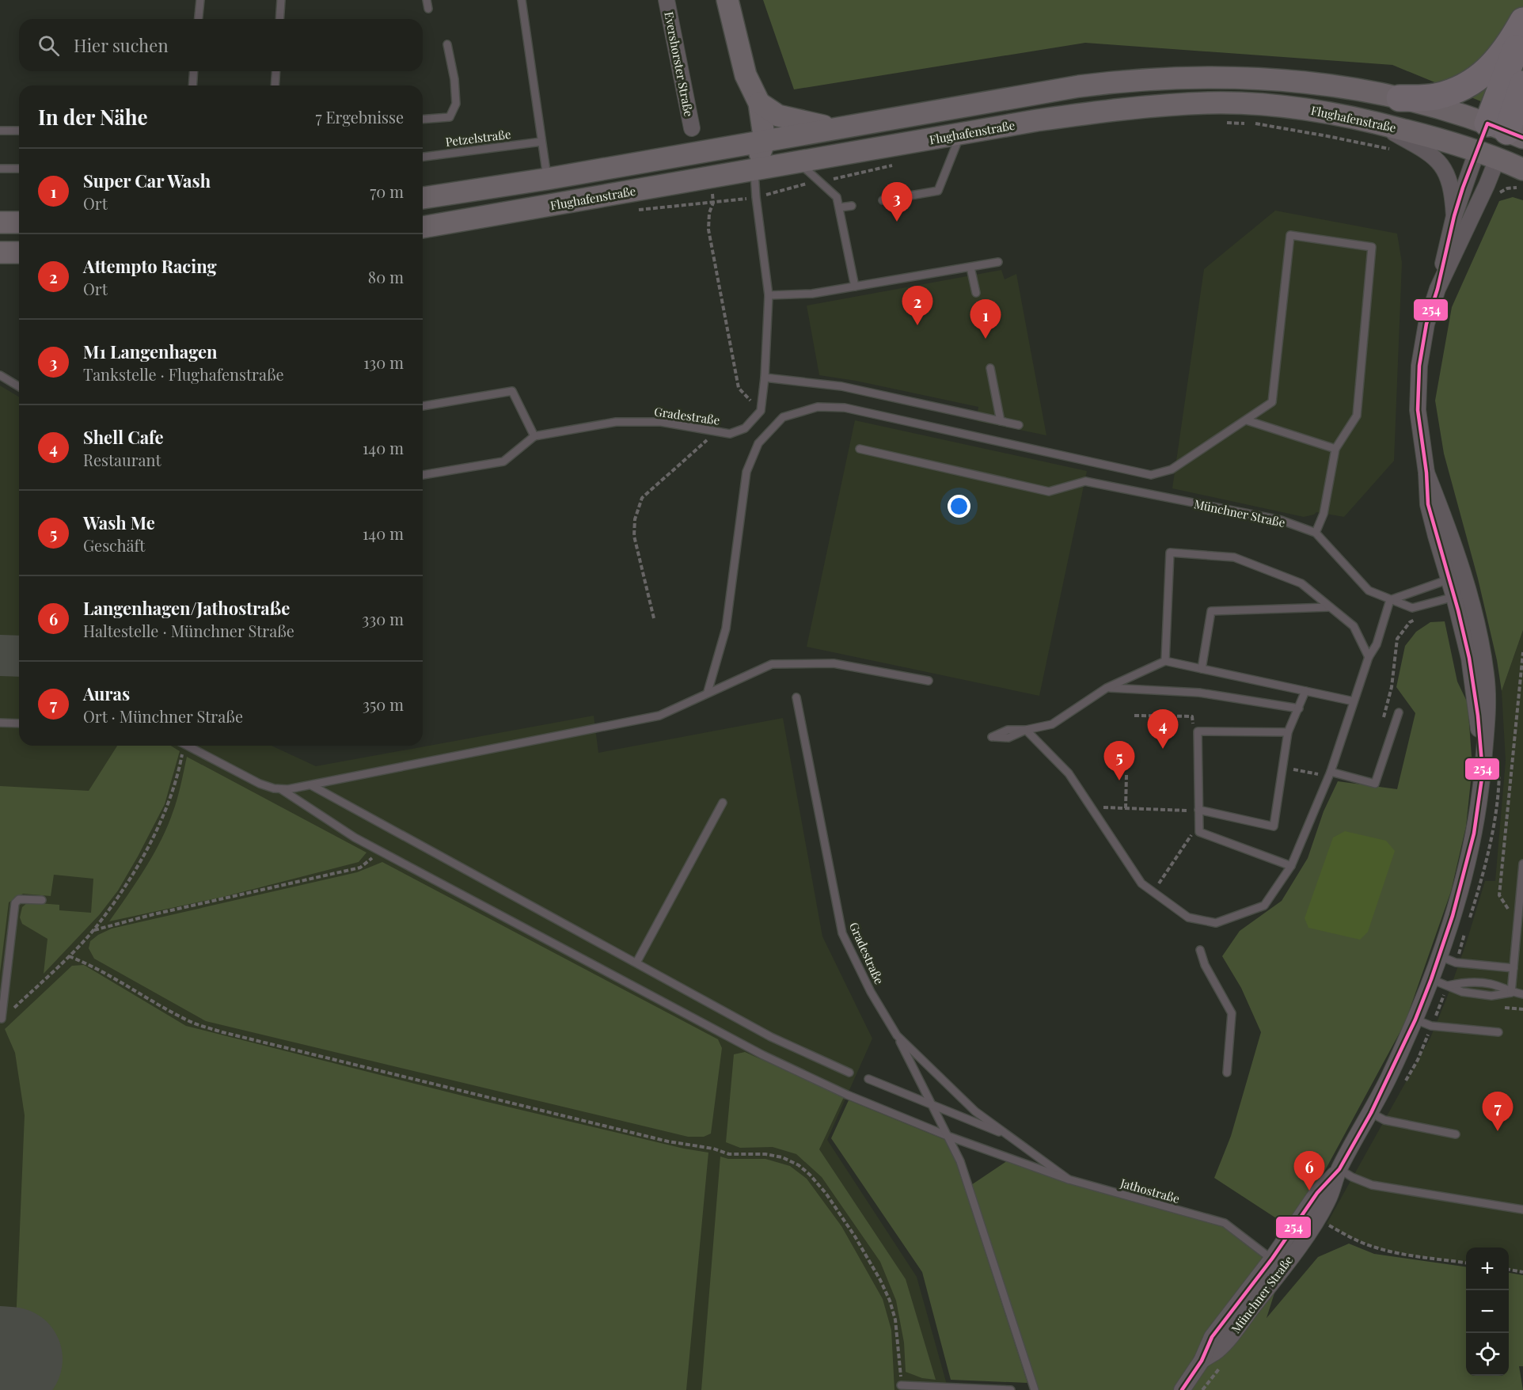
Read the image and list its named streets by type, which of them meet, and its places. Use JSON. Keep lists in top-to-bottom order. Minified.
{"streets":{"main road":["Flughafenstraße"],"street":["Evershorster Straße","Münchner Straße"],"lane":["Petzelstraße","Gradestraße","Jathostraße"]},"crossings":[["Flughafenstraße","Münchner Straße"],["Gradestraße","Jathostraße"],["Münchner Straße","Jathostraße"]],"lines":["transit line 254"],"page":{"search":"Hier suchen","heading":["In der Nähe","7 Ergebnisse"],"list":[{"mark":"1","name":"Super Car Wash","note":"Ort","value":"70 m"},{"mark":"2","name":"Attempto Racing","note":"Ort","value":"80 m"},{"mark":"3","name":"M1 Langenhagen","note":"Tankstelle · Flughafenstraße","value":"130 m"},{"mark":"4","name":"Shell Cafe","note":"Restaurant","value":"140 m"},{"mark":"5","name":"Wash Me","note":"Geschäft","value":"140 m"},{"mark":"6","name":"Langenhagen/Jathostraße","note":"Haltestelle · Münchner Straße","value":"330 m"},{"mark":"7","name":"Auras","note":"Ort · Münchner Straße","value":"350 m"}],"pins":["3","2","1","4","5","7","6"],"map_buttons":["+","−"]}}
